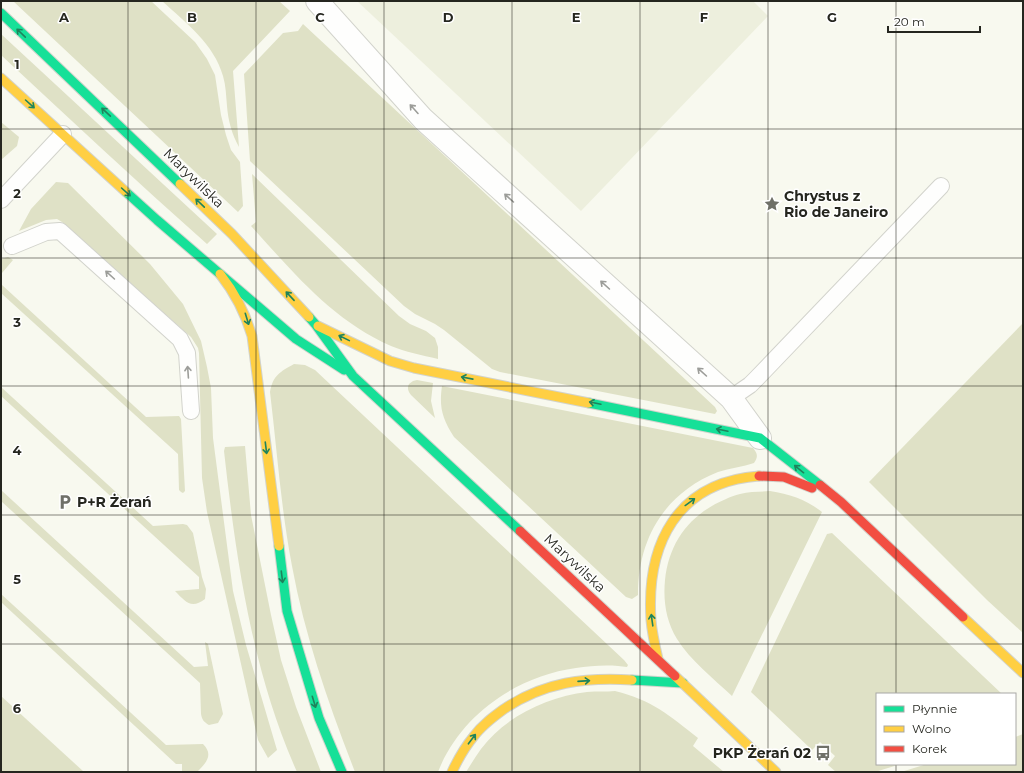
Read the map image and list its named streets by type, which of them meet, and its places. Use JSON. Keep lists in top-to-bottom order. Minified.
{"streets":{"street":["Marywilska"]},"places":{"place":["Chrystus z Rio de Janeiro"],"parking":["P+R Żerań"],"bus stop":["PKP Żerań 02"]},"legend":["Płynnie","Wolno","Korek"],"scale_bar":"20 m","grid":{"columns":["A","B","C","D","E","F","G"],"rows":["1","2","3","4","5","6"]}}
